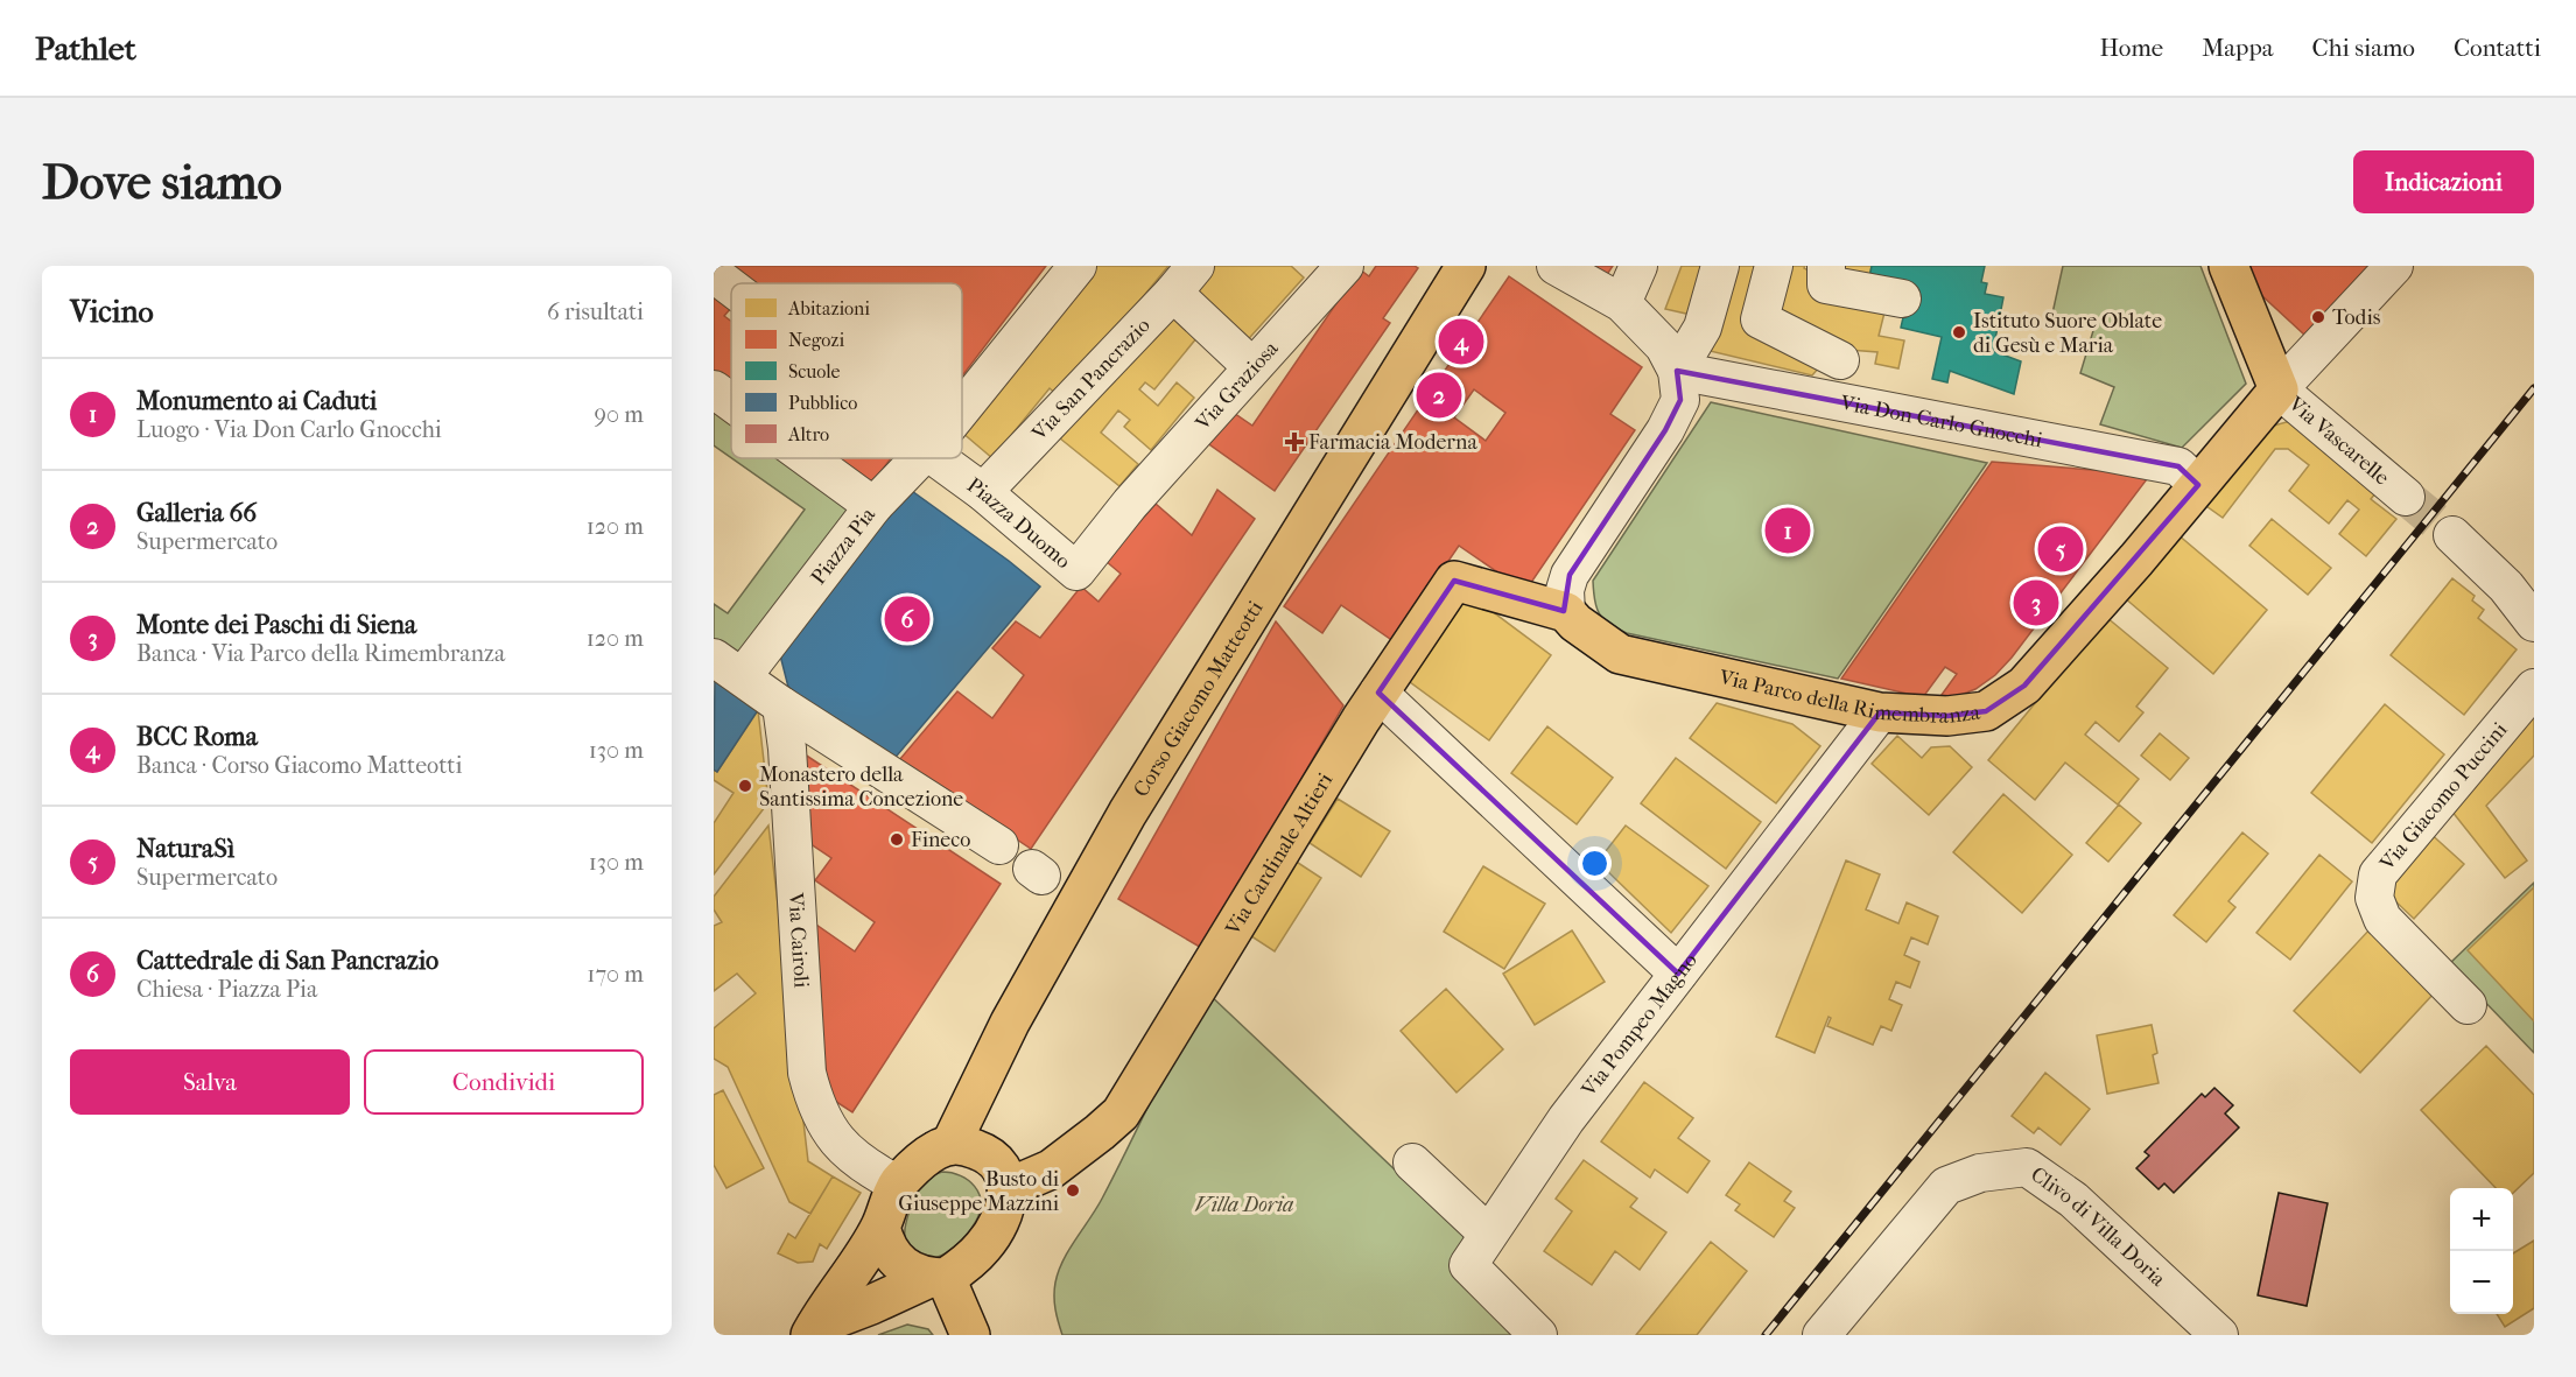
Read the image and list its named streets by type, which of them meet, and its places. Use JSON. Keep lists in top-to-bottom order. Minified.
{"streets":{"main road":["Via Vascarelle","Via Parco della Rimembranza","Corso Giacomo Matteotti","Via Cardinale Altieri"],"street":["Via San Pancrazio","Via Graziosa","Via Don Carlo Gnocchi","Piazza Duomo","Piazza Pia","Via Giacomo Puccini","Via Cairoli","Via Pompeo Magno","Clivo di Villa Doria"]},"crossings":[["Via San Pancrazio","Piazza Duomo"],["Via Graziosa","Piazza Duomo"],["Via Don Carlo Gnocchi","Via Parco della Rimembranza"],["Via Vascarelle","Via Parco della Rimembranza"],["Via Parco della Rimembranza","Via Cardinale Altieri"],["Via Parco della Rimembranza","Via Pompeo Magno"],["Corso Giacomo Matteotti","Via Cardinale Altieri"],["Corso Giacomo Matteotti","Via Cairoli"],["Via Cardinale Altieri","Via Cairoli"]],"parks":["Villa Doria"],"places":{"other":["Todis","Istituto Suore Oblate di Gesù e Maria","Monastero della Santissima Concezione","Fineco","Busto di Giuseppe Mazzini"],"health":["Farmacia Moderna"]},"legend":["Abitazioni","Negozi","Scuole","Pubblico","Altro"],"page":{"header":"Pathlet","nav":["Home","Mappa","Chi siamo","Contatti"],"buttons":["Indicazioni",["Salva","Condividi"]],"title":"Dove siamo","heading":["Vicino","6 risultati"],"pins":["4","2","1","5","3","6"],"list":[{"mark":"1","name":"Monumento ai Caduti","note":"Luogo · Via Don Carlo Gnocchi","value":"90 m"},{"mark":"2","name":"Galleria 66","note":"Supermercato","value":"120 m"},{"mark":"3","name":"Monte dei Paschi di Siena","note":"Banca · Via Parco della Rimembranza","value":"120 m"},{"mark":"4","name":"BCC Roma","note":"Banca · Corso Giacomo Matteotti","value":"130 m"},{"mark":"5","name":"NaturaSì","note":"Supermercato","value":"130 m"},{"mark":"6","name":"Cattedrale di San Pancrazio","note":"Chiesa · Piazza Pia","value":"170 m"}],"map_buttons":["+","−"]}}
